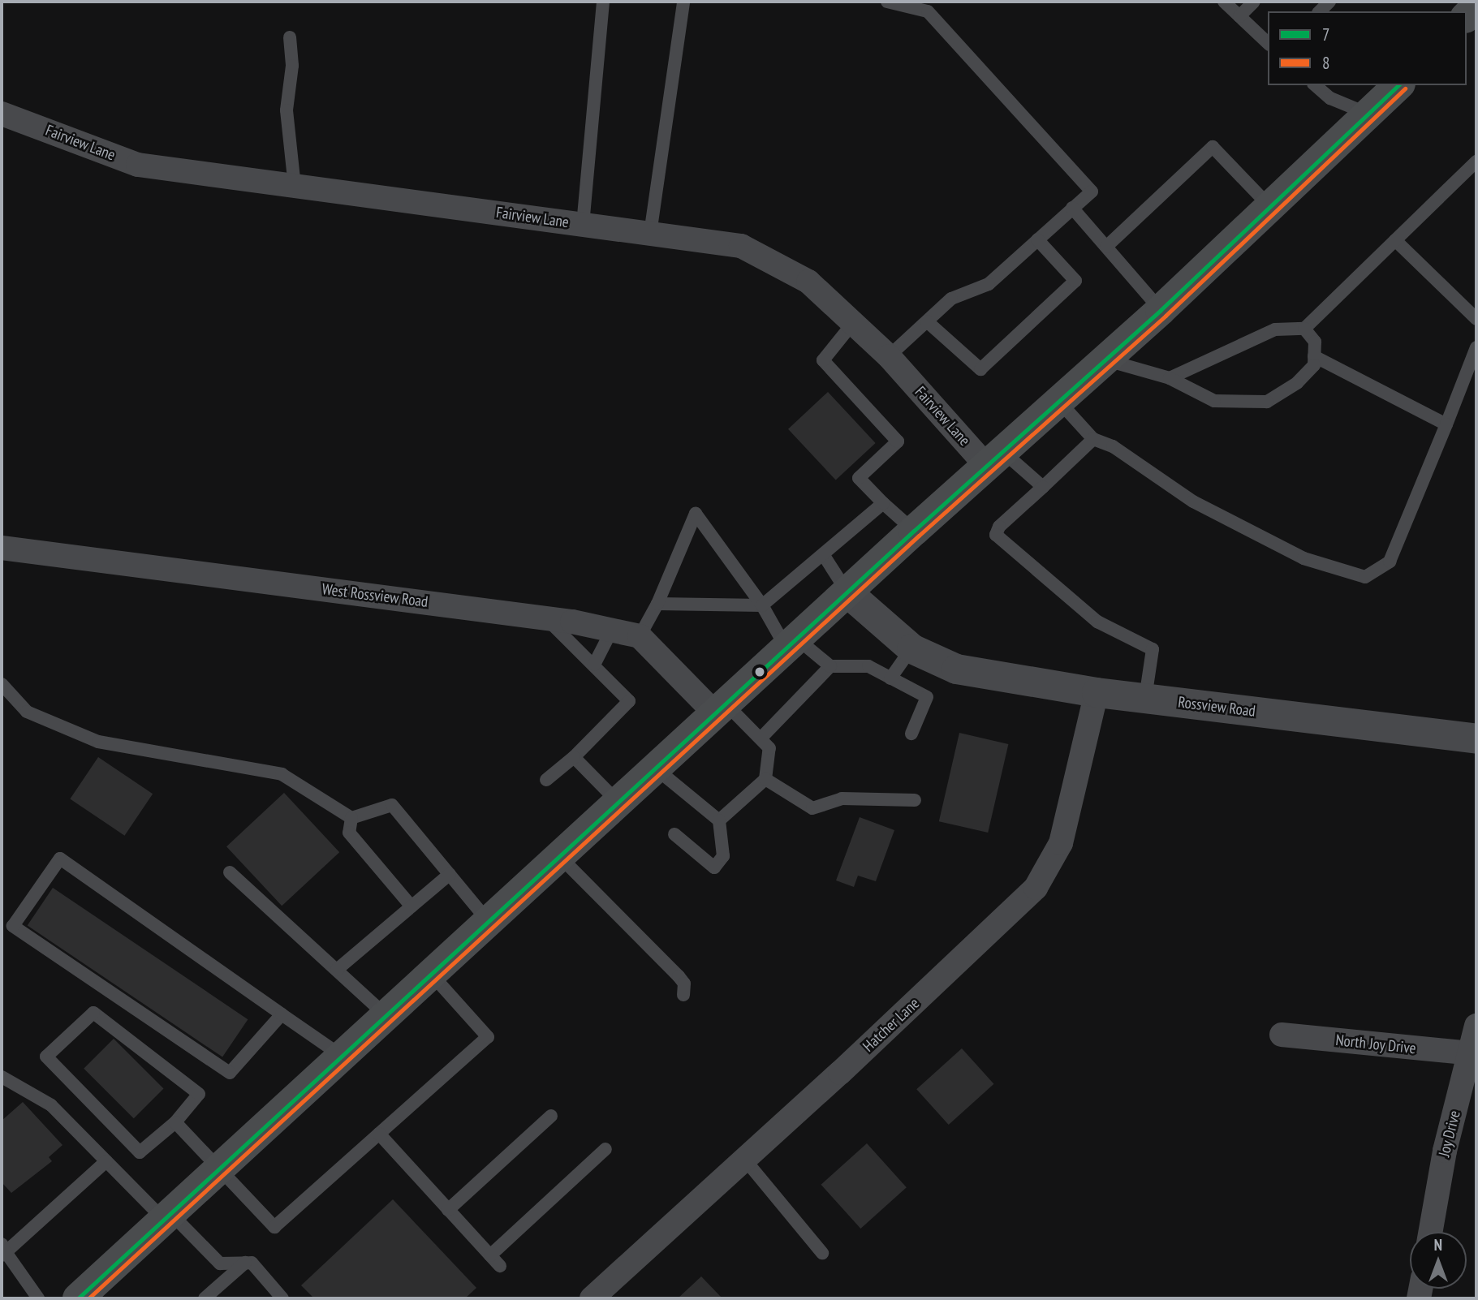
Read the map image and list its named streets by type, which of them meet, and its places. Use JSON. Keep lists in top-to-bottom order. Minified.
{"streets":{"street":["Fairview Lane","West Rossview Road","Rossview Road","Hatcher Lane","North Joy Drive","Joy Drive"]},"crossings":[["Rossview Road","Hatcher Lane"],["North Joy Drive","Joy Drive"]],"lines":["transit line 7","transit line 8"],"legend":["7","8"],"north":"top"}
